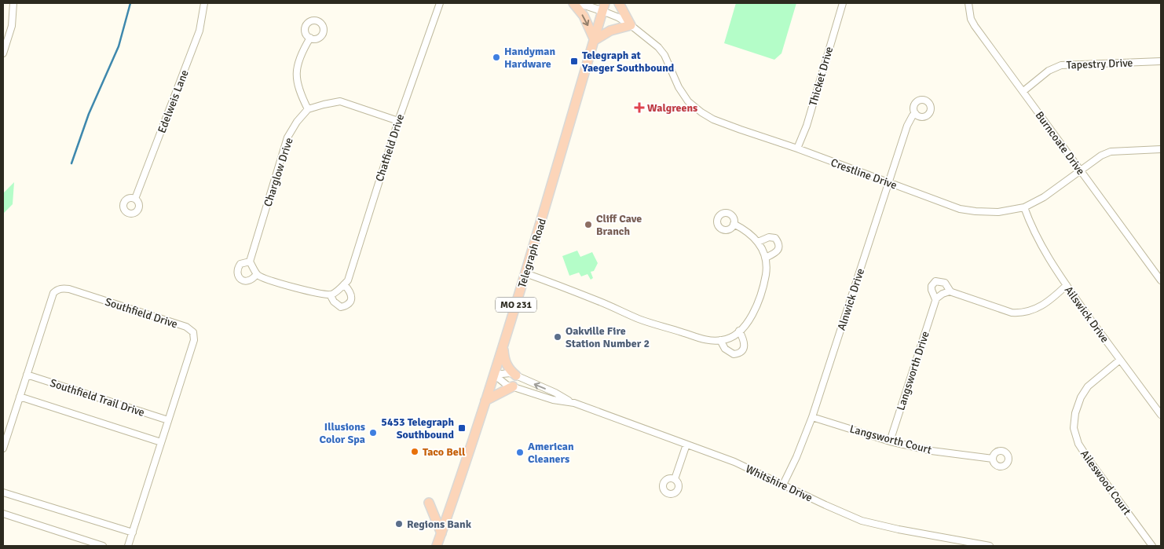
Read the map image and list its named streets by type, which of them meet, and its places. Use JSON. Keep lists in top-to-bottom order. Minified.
{"streets":{"main road":["Telegraph Road","MO 231"],"street":["Tapestry Drive","Thicket Drive","Edelweis Lane","Burncoate Drive","Chatfield Drive","Charglow Drive","Crestline Drive","Alnwick Drive","Southfield Drive","Ailswick Drive","Langsworth Drive","Southfield Trail Drive","Langsworth Court","Aileswood Court","Whitshire Drive"]},"crossings":[["Tapestry Drive","Burncoate Drive"],["Thicket Drive","Crestline Drive"],["Burncoate Drive","Crestline Drive"],["Crestline Drive","Telegraph Road"],["Crestline Drive","Alnwick Drive"],["Crestline Drive","Ailswick Drive"],["Telegraph Road","Whitshire Drive"],["Alnwick Drive","Langsworth Court"],["Alnwick Drive","Whitshire Drive"],["Southfield Drive","Southfield Trail Drive"],["Ailswick Drive","Langsworth Drive"],["Ailswick Drive","Aileswood Court"],["Langsworth Drive","Langsworth Court"]],"places":{"other":["Handyman Hardware","Cliff Cave Branch","Oakville Fire Station Number 2","Illusions Color Spa","Taco Bell","American Cleaners","Regions Bank"],"transit":["Telegraph at Yaeger Southbound","5453 Telegraph Southbound"],"health":["Walgreens"]}}
